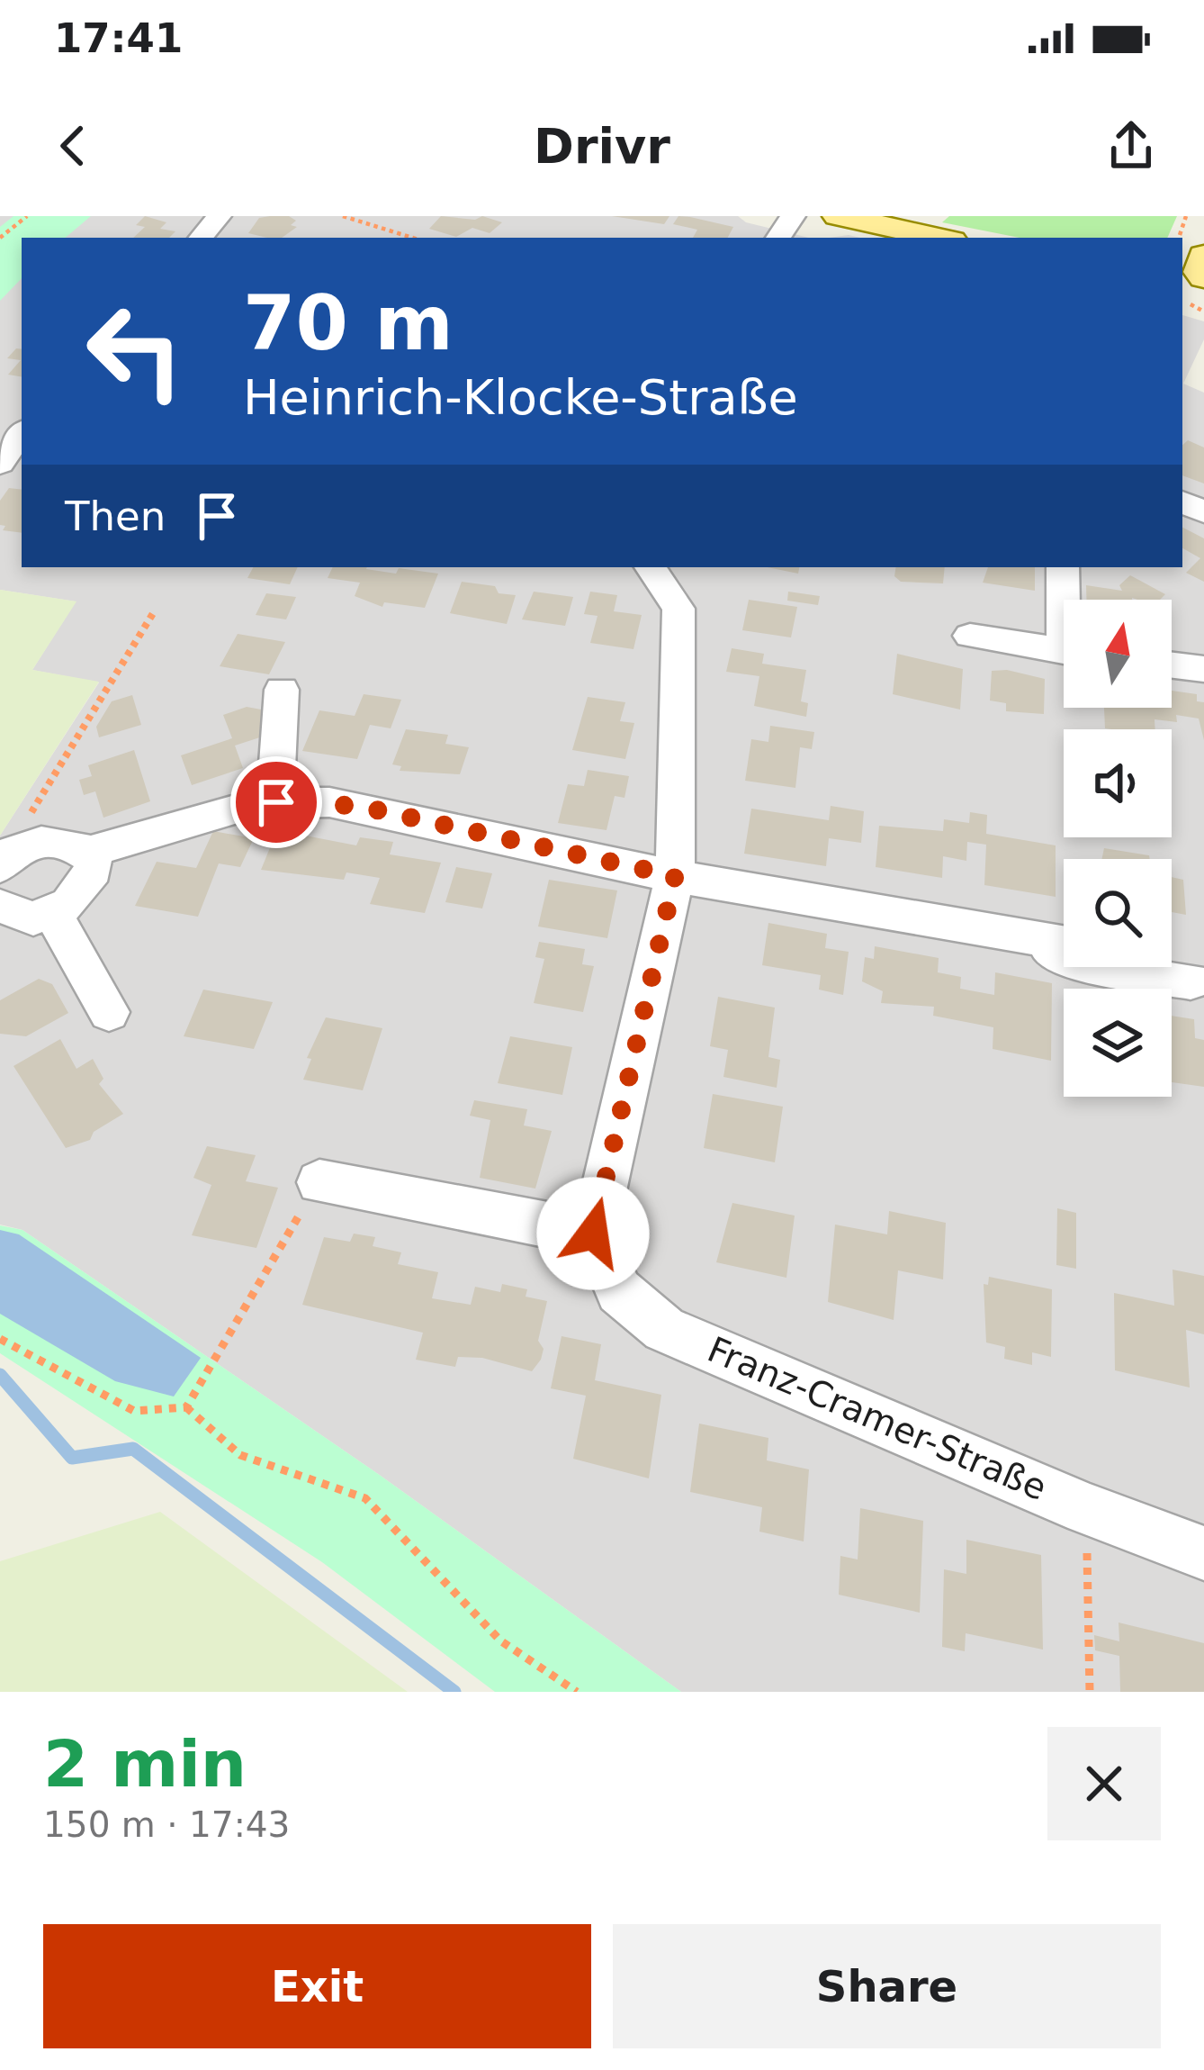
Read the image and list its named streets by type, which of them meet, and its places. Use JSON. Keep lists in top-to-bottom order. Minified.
{"streets":{"street":["Franz-Cramer-Straße"]},"north":"top","page":{"status":"17:41","header":"Drivr","turn":["70 m","Heinrich-Klocke-Straße"],"then":"Then","heading":["2 min","150 m · 17:43"],"buttons":["Exit","Share"]}}
